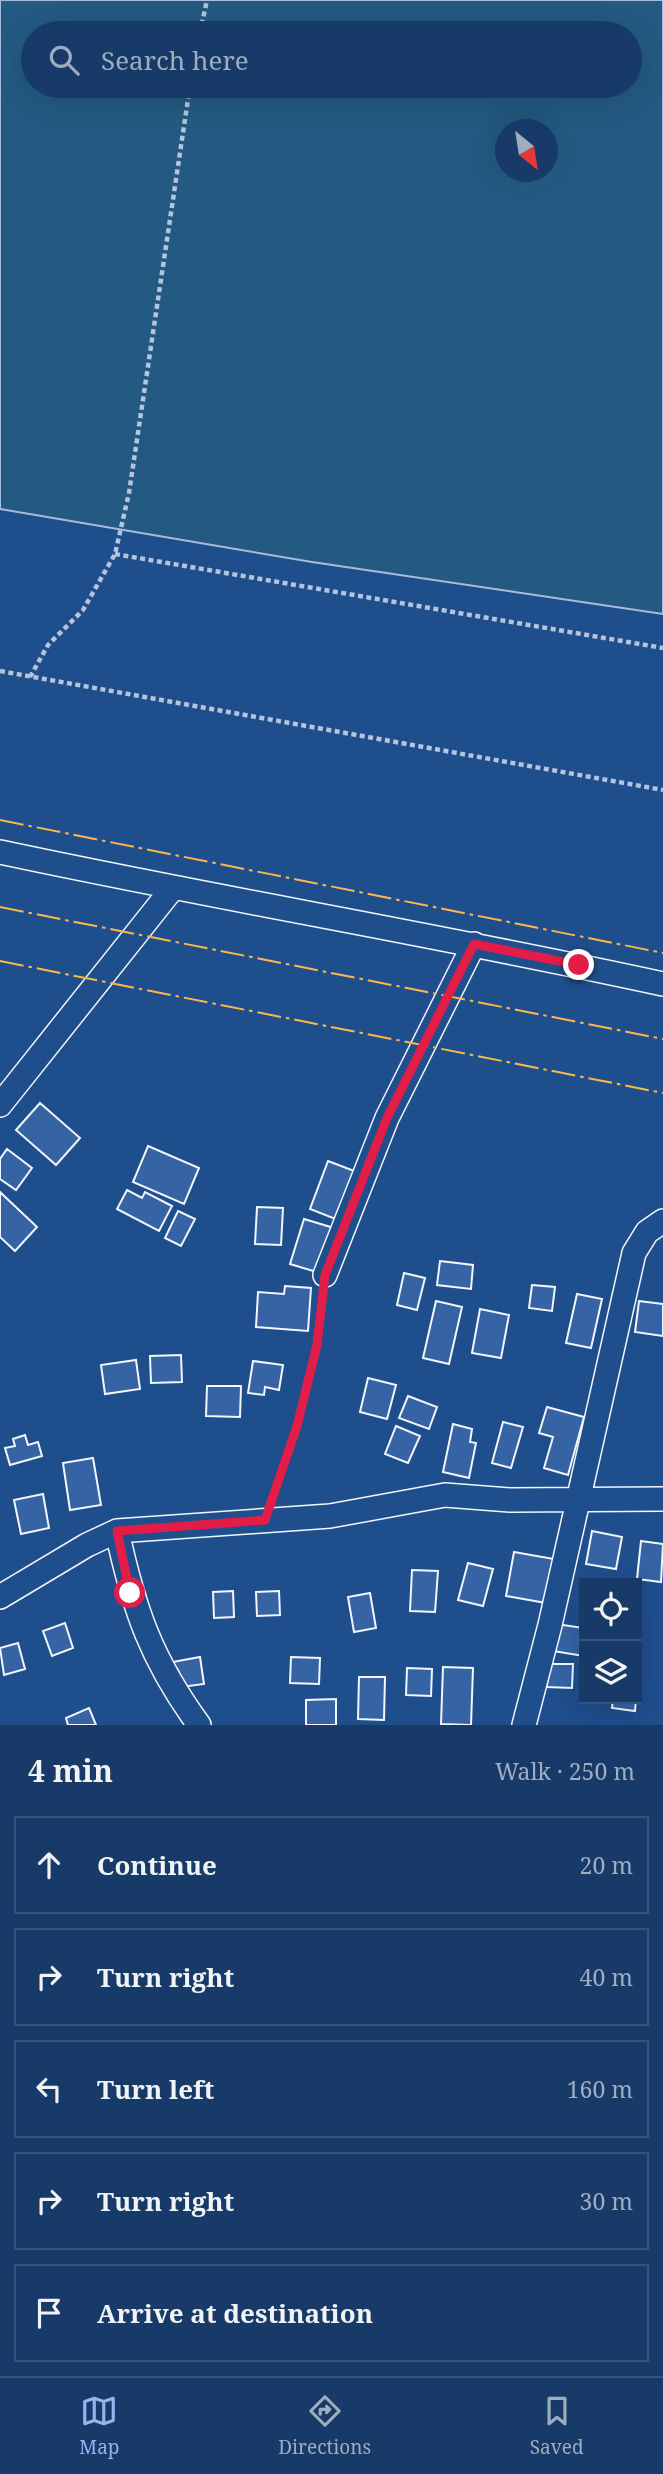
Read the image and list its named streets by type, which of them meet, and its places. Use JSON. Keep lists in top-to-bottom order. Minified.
{"north":"bottom right","page":{"search":"Search here","heading":["4 min","Walk · 250 m"],"list":[["Continue","20 m"],["Turn right","40 m"],["Turn left","160 m"],["Turn right","30 m"],"Arrive at destination"],"nav":["Map","Directions","Saved"]}}
